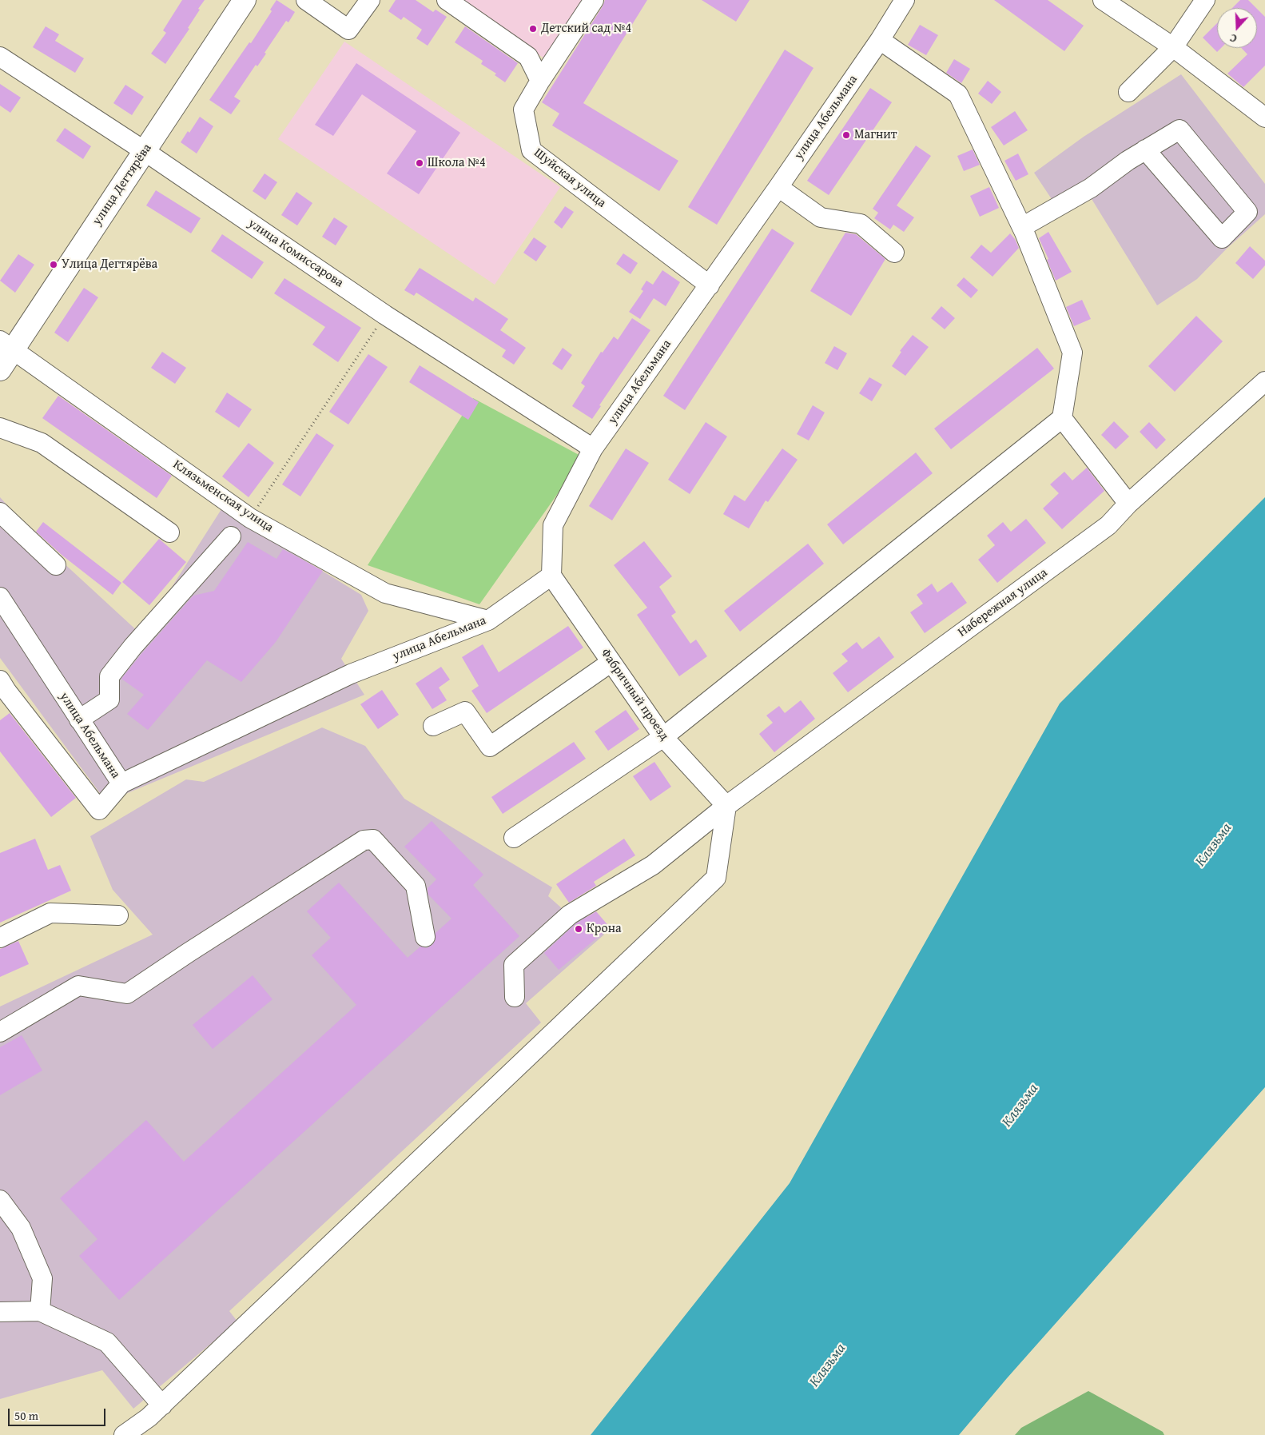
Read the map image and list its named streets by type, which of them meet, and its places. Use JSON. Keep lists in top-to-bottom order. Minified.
{"streets":{"main road":["улица Дегтярёва"],"street":["улица Абельмана","Шуйская улица","улица Комиссарова","Клязьменская улица","Набережная улица","Фабричный проезд"]},"crossings":[["улица Абельмана","Шуйская улица"],["улица Абельмана","улица Комиссарова"],["улица Абельмана","Клязьменская улица"],["улица Абельмана","Фабричный проезд"],["улица Дегтярёва","улица Комиссарова"],["улица Дегтярёва","Клязьменская улица"],["Набережная улица","Фабричный проезд"]],"water":["Клязьма"],"places":["Детский сад №4","Магнит","Школа №4","Улица Дегтярёва","Крона"],"scale_bar":"50 m","north":"bottom"}
